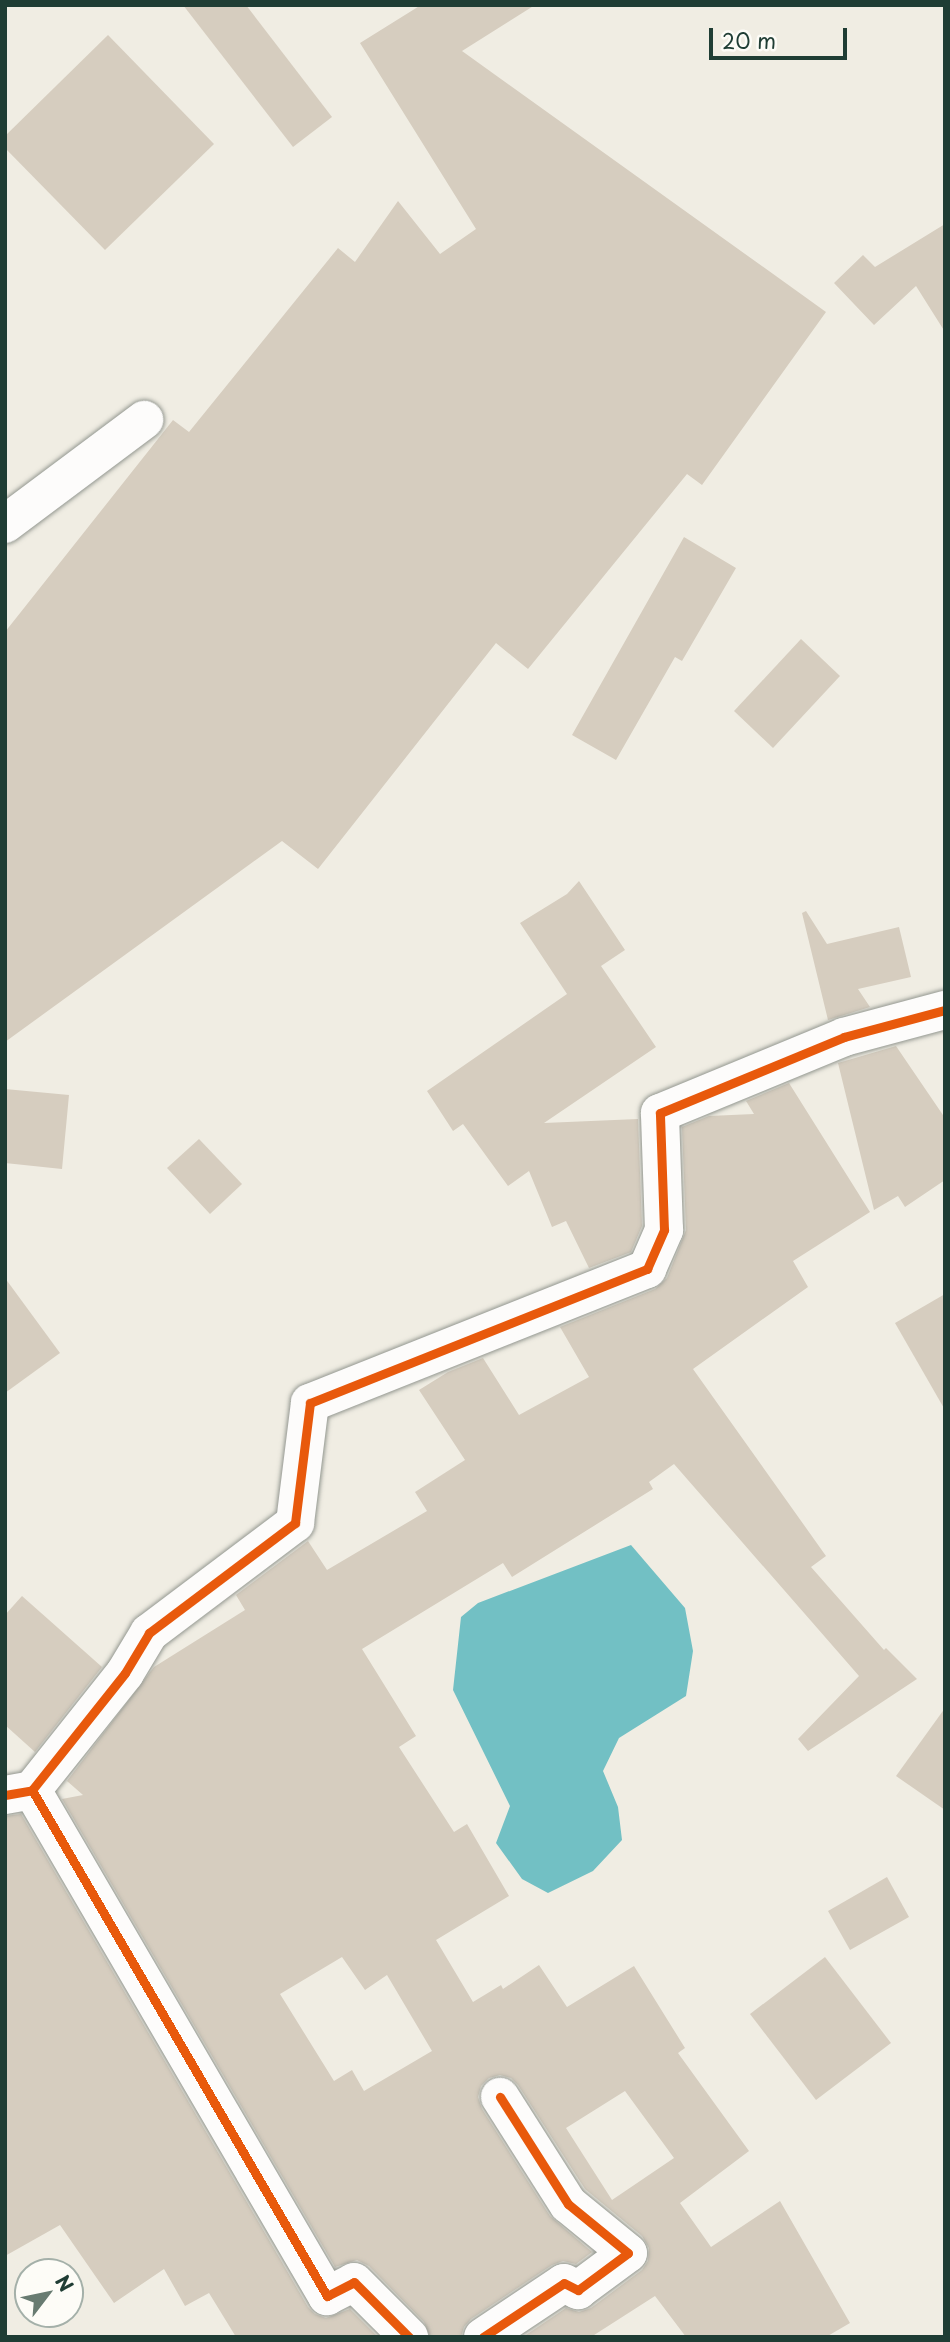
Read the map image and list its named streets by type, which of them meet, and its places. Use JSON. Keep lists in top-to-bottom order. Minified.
{"scale_bar":"20 m","north":"top right"}
